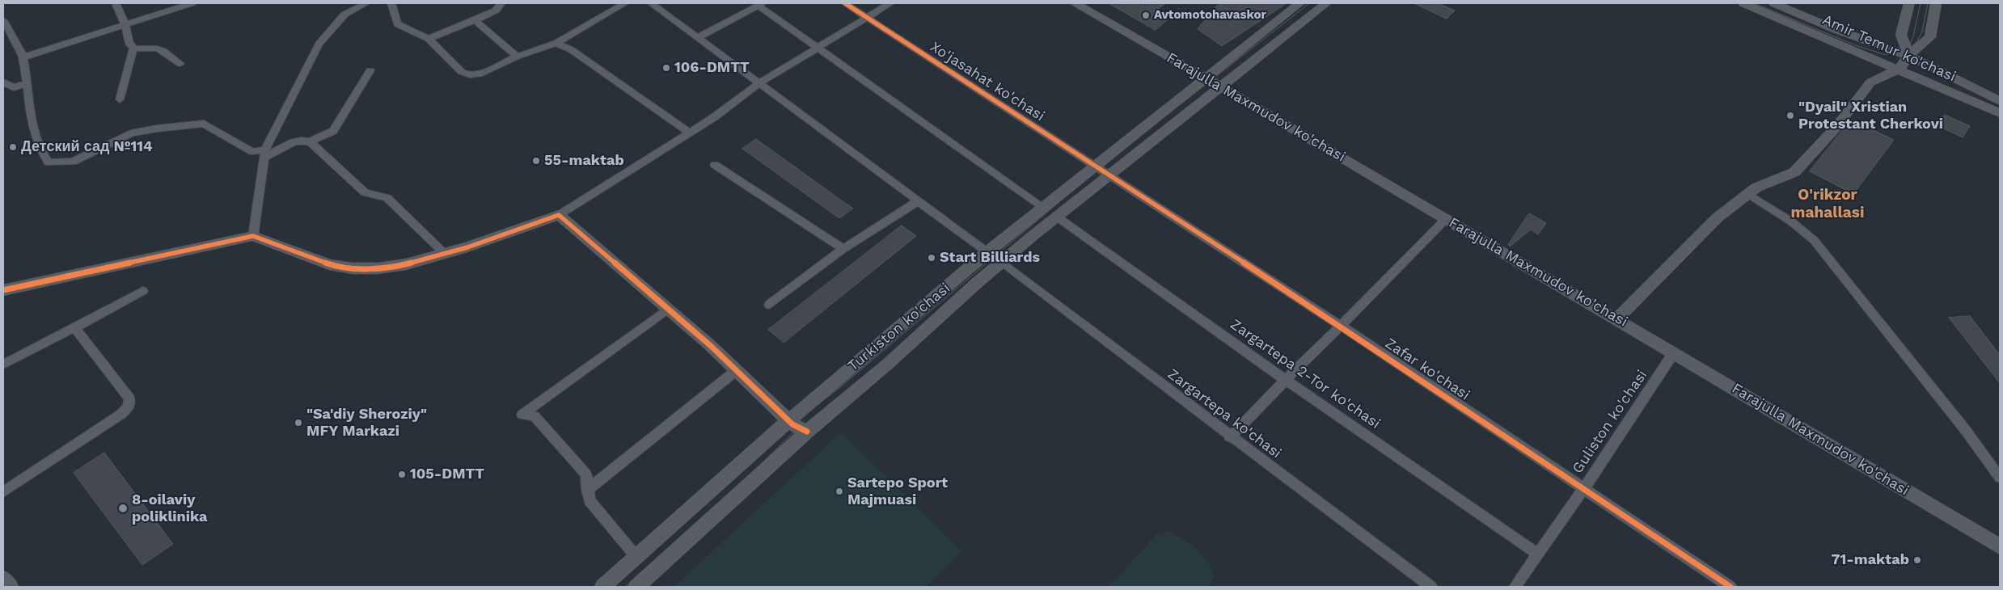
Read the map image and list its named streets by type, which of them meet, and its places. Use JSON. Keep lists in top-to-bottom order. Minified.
{"streets":{"main road":["Amir Temur ko'chasi","Farajulla Maxmudov ko'chasi","Turkiston ko'chasi"],"street":["Xo'jasahat ko'chasi","Zafar ko'chasi","Zargartepa 2-Tor ko'chasi","Zargartepa ko'chasi","Guliston ko'chasi"]},"crossings":[["Xo'jasahat ko'chasi","Turkiston ko'chasi"],["Xo'jasahat ko'chasi","Zafar ko'chasi"],["Farajulla Maxmudov ko'chasi","Turkiston ko'chasi"],["Farajulla Maxmudov ko'chasi","Guliston ko'chasi"],["Turkiston ko'chasi","Zafar ko'chasi"],["Turkiston ko'chasi","Zargartepa 2-Tor ko'chasi"],["Turkiston ko'chasi","Zargartepa ko'chasi"],["Zafar ko'chasi","Guliston ko'chasi"],["Zargartepa 2-Tor ko'chasi","Guliston ko'chasi"]],"districts":["O'rikzor mahallasi"],"places":["Avtomotohavaskor","106-DMTT","\"Dyail\" Xristian Protestant Cherkovi","Детский сад №114","55-maktab","Start Billiards","\"Sa'diy Sheroziy\" MFY Markazi","105-DMTT","Sartepo Sport Majmuasi","8-oilaviy poliklinika","71-maktab"]}
